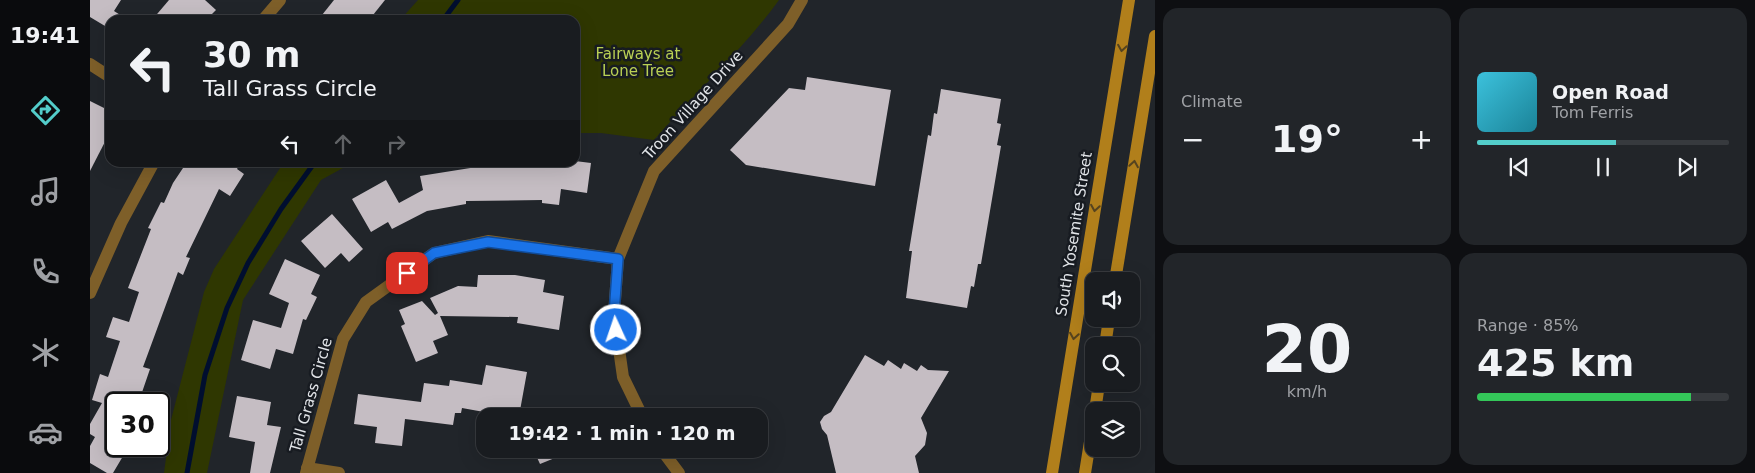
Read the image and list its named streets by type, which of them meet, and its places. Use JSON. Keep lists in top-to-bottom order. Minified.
{"streets":{"main road":["South Yosemite Street"],"street":["Troon Village Drive","Tall Grass Circle"]},"crossings":[["Troon Village Drive","Tall Grass Circle"]],"parks":["Fairways at Lone Tree"],"page":{"tabs":"19:41","tile":["Climate",["20","km/h"],["Range · 85%","425 km"]],"turn":["30 m","Tall Grass Circle"],"song":["Open Road","Tom Ferris"],"heat":["−","19°","+"],"limit":"30","trip":"19:42 · 1 min · 120 m"}}
